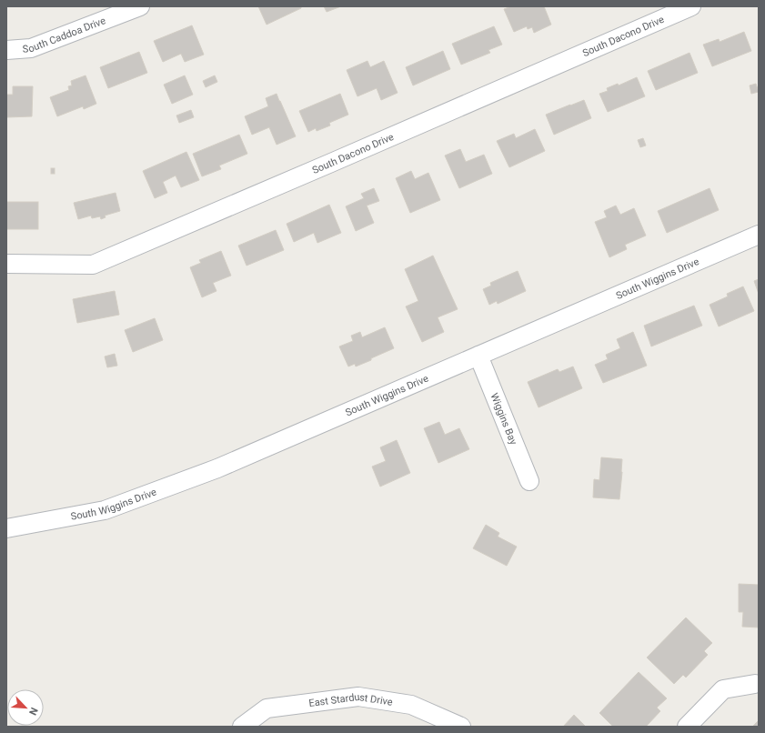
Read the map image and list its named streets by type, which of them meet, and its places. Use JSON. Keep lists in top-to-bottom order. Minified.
{"streets":{"street":["South Caddoa Drive","South Dacono Drive","South Wiggins Drive","Wiggins Bay","East Stardust Drive"]},"crossings":[["South Wiggins Drive","Wiggins Bay"]],"north":"bottom right"}
